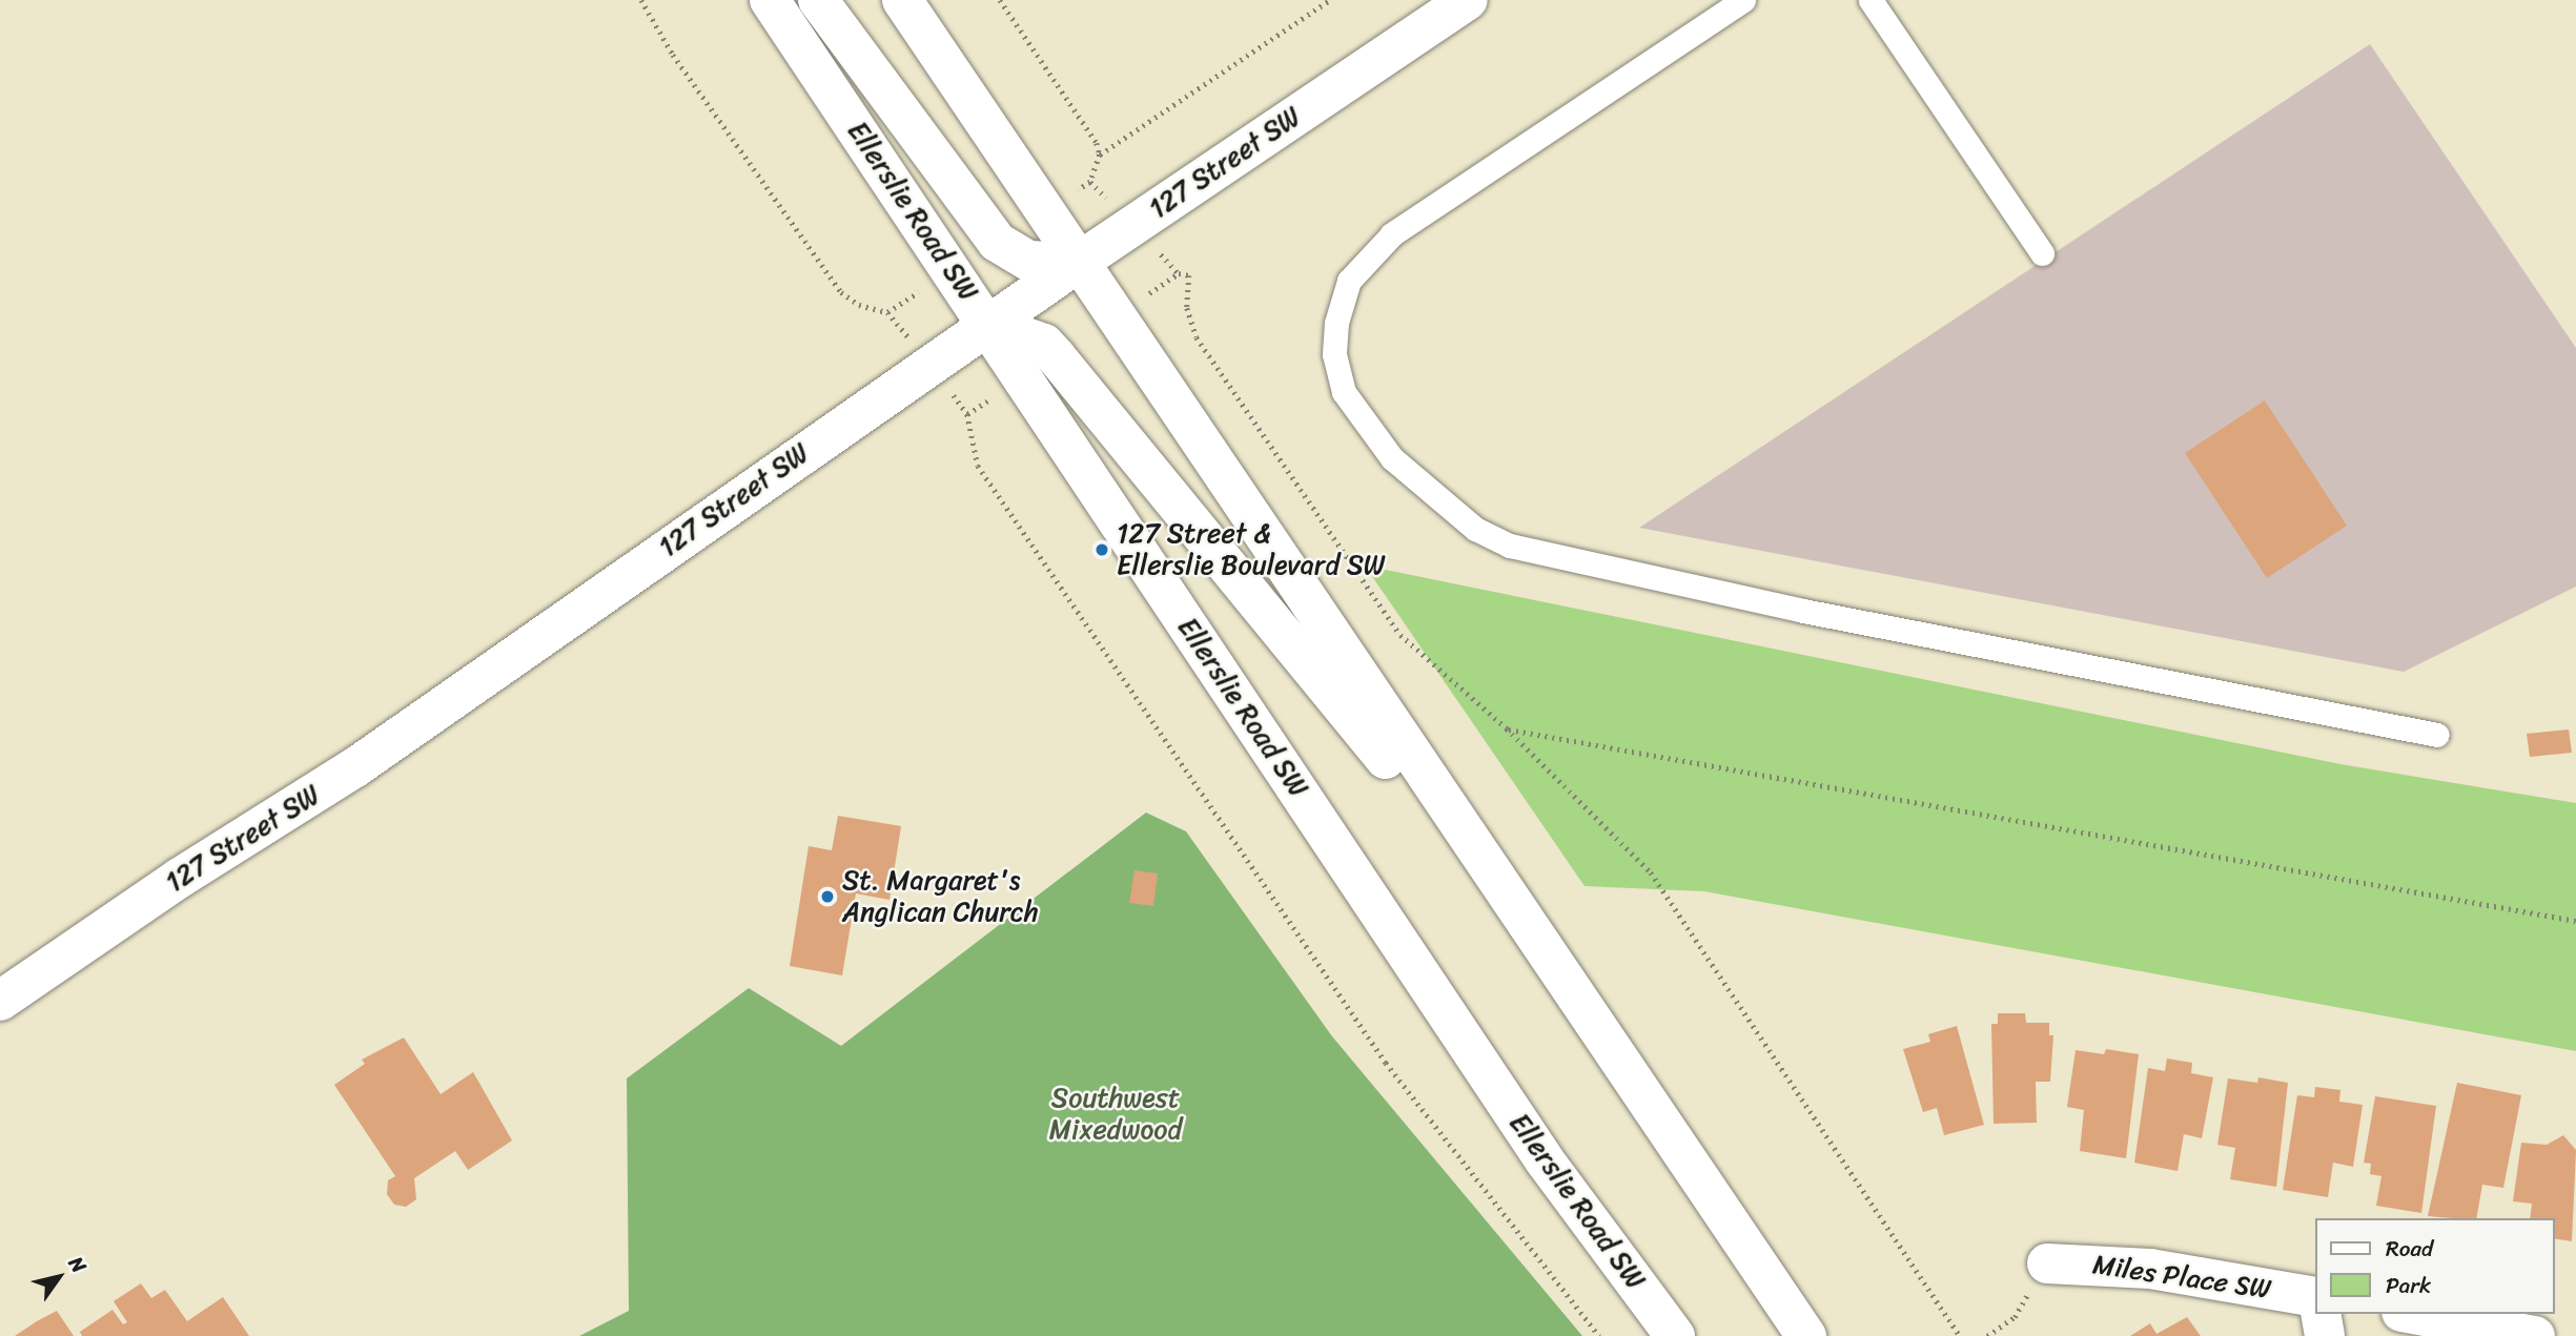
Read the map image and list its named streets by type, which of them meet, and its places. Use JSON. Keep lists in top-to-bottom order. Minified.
{"streets":{"main road":["127 Street SW","Ellerslie Road SW","Miles Place SW"]},"crossings":[["127 Street SW","Ellerslie Road SW"]],"parks":["Southwest Mixedwood"],"places":["127 Street & Ellerslie Boulevard SW","St. Margaret's Anglican Church"],"legend":["Road","Park"],"north":"top right"}
